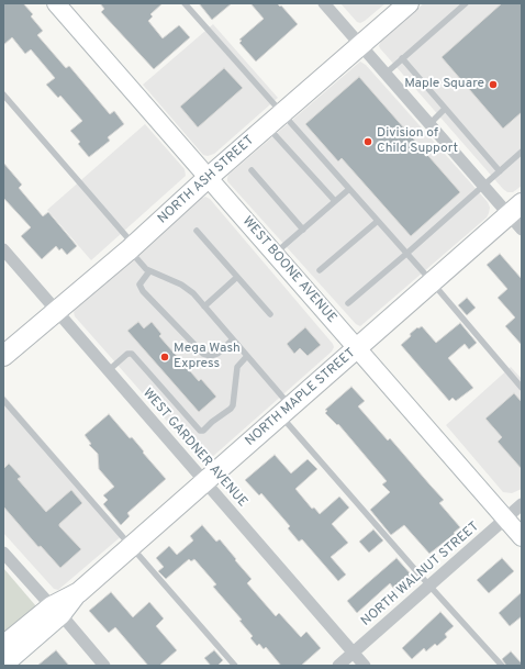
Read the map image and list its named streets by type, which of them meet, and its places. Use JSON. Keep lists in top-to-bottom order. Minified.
{"streets":{"main road":["NORTH ASH STREET","WEST BOONE AVENUE","NORTH MAPLE STREET"],"street":["WEST GARDNER AVENUE","NORTH WALNUT STREET"]},"crossings":[["NORTH ASH STREET","WEST BOONE AVENUE"],["NORTH ASH STREET","WEST GARDNER AVENUE"],["WEST BOONE AVENUE","NORTH MAPLE STREET"],["WEST BOONE AVENUE","NORTH WALNUT STREET"],["NORTH MAPLE STREET","WEST GARDNER AVENUE"],["WEST GARDNER AVENUE","NORTH WALNUT STREET"]],"places":["Maple Square","Division of Child Support","Mega Wash Express"]}
